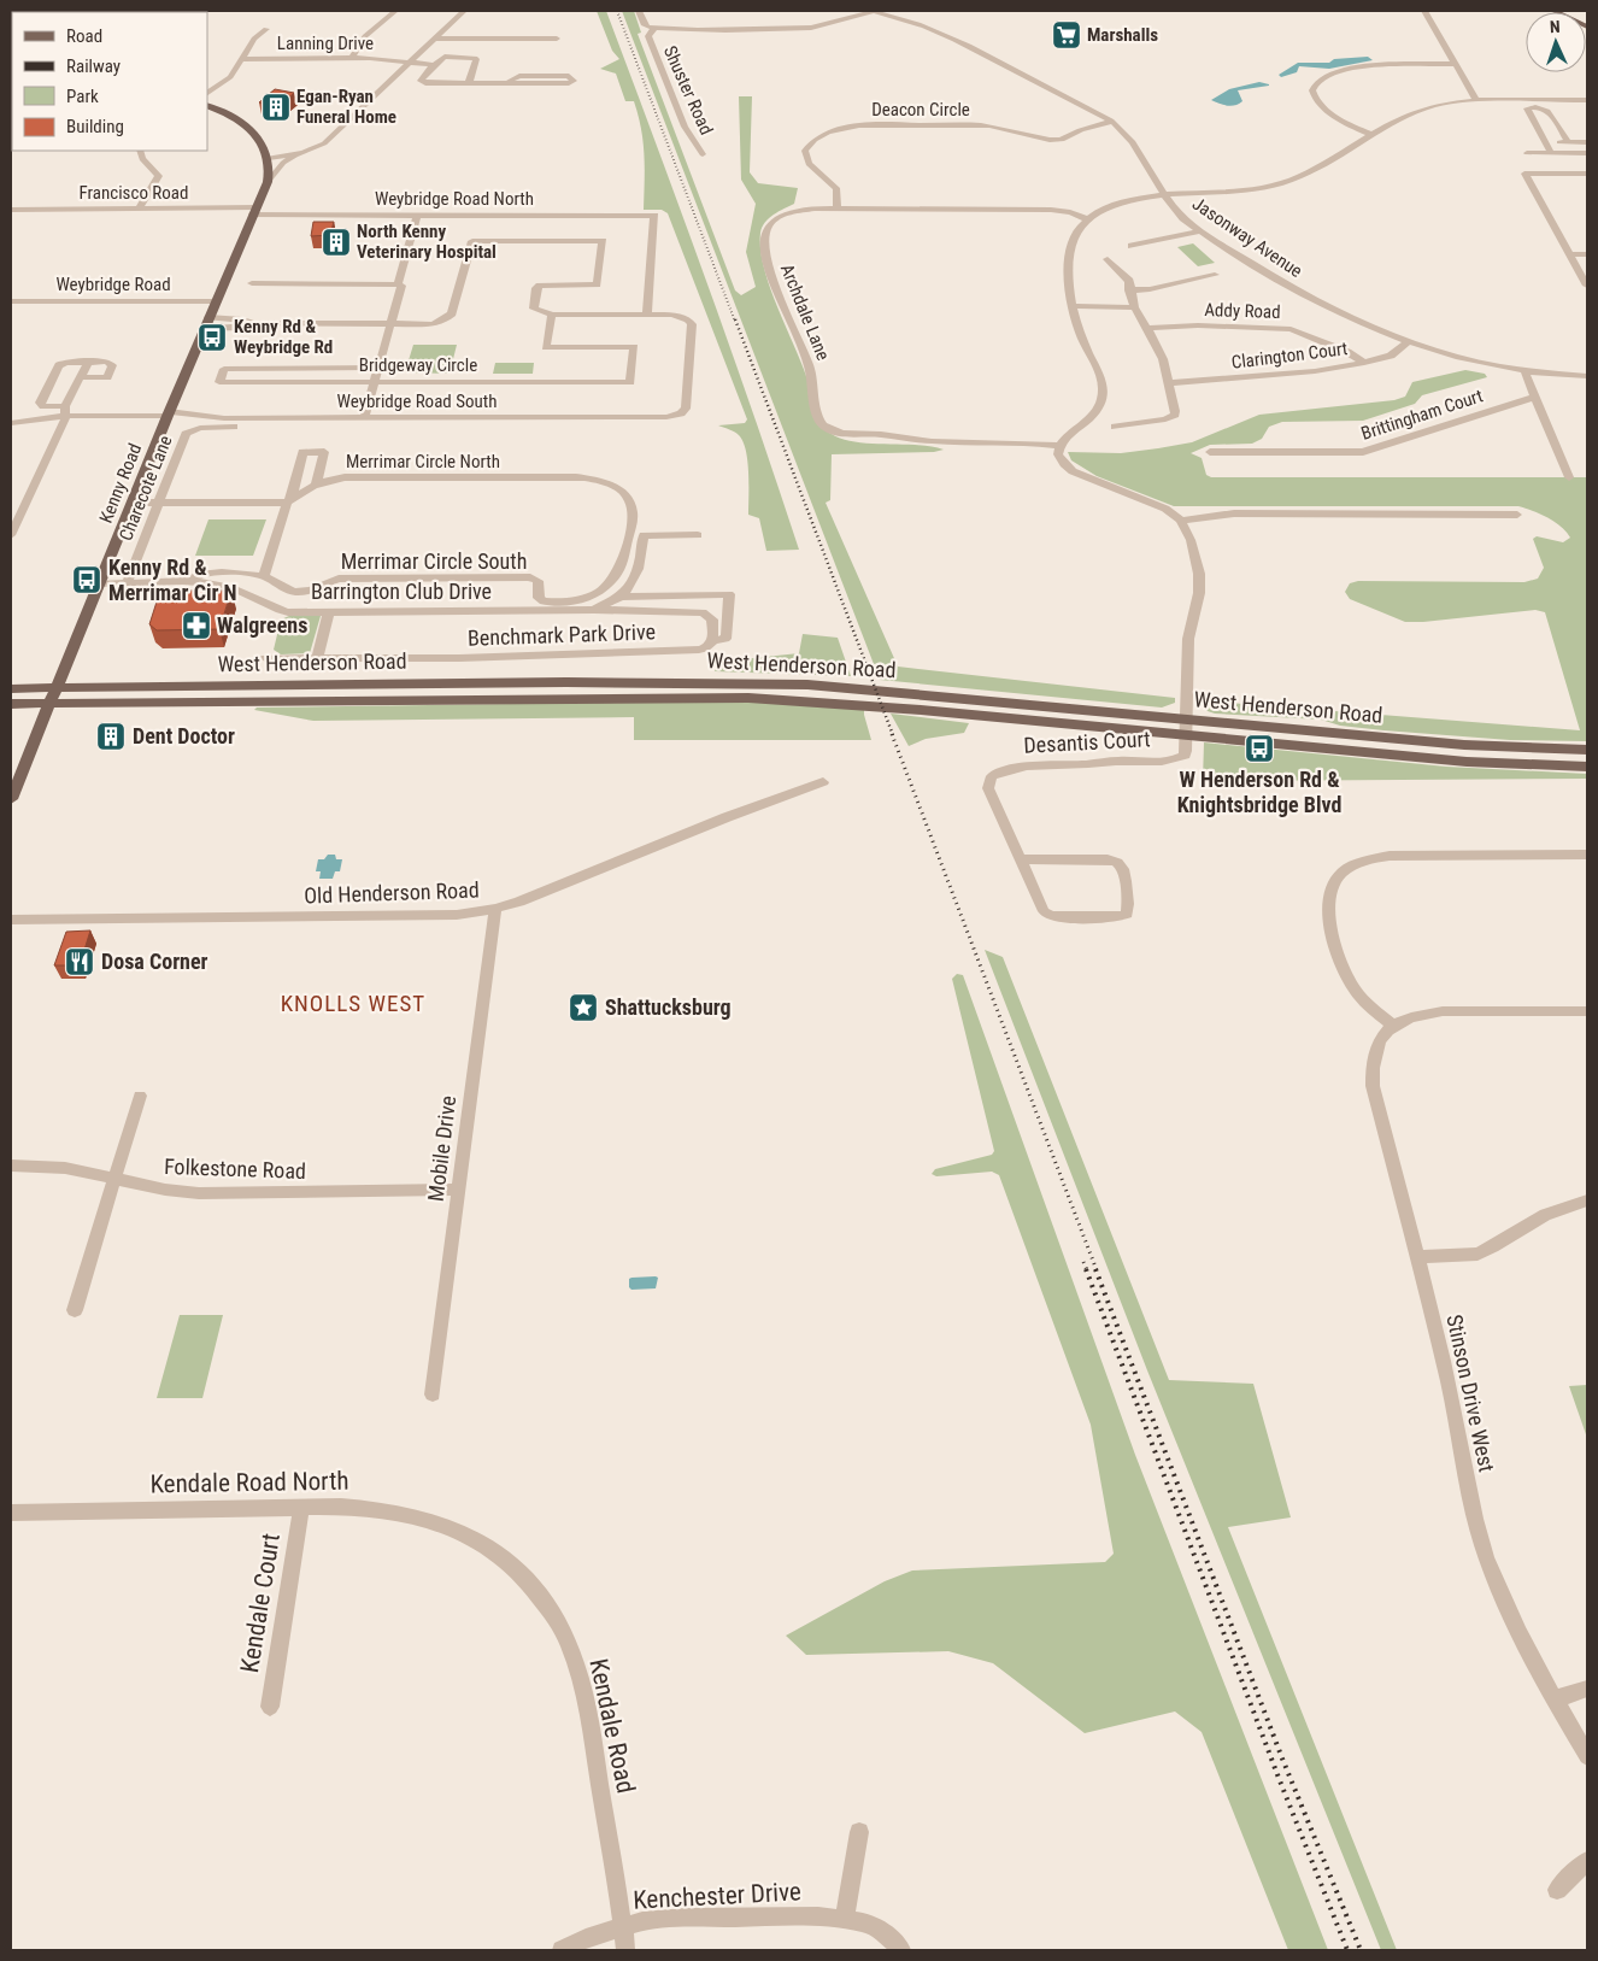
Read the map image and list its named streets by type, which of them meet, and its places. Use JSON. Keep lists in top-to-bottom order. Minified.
{"streets":{"main road":["Kenny Road","West Henderson Road"],"street":["Lanning Drive","Shuster Road","Deacon Circle","Francisco Road","Weybridge Road North","Jasonway Avenue","Weybridge Road","Addy Road","Archdale Lane","Clarington Court","Bridgeway Circle","Weybridge Road South","Brittingham Court","Merrimar Circle North","Charecote Lane","Merrimar Circle South","Barrington Club Drive","Benchmark Park Drive","Desantis Court","Old Henderson Road","Mobile Drive","Folkestone Road","Stinson Drive West","Kendale Road North","Kendale Court","Kendale Road","Kenchester Drive"]},"crossings":[["Lanning Drive","Kenny Road"],["Deacon Circle","Jasonway Avenue"],["Deacon Circle","Archdale Lane"],["Francisco Road","Weybridge Road North"],["Francisco Road","Kenny Road"],["Weybridge Road North","Weybridge Road South"],["Weybridge Road North","Kenny Road"],["Jasonway Avenue","Clarington Court"],["Weybridge Road","Kenny Road"],["Addy Road","Clarington Court"],["Weybridge Road South","Kenny Road"],["Merrimar Circle North","Merrimar Circle South"],["Kenny Road","Merrimar Circle South"],["Kenny Road","West Henderson Road"],["Charecote Lane","Merrimar Circle South"],["Merrimar Circle South","Barrington Club Drive"],["Barrington Club Drive","Benchmark Park Drive"],["West Henderson Road","Desantis Court"],["Old Henderson Road","Mobile Drive"],["Mobile Drive","Folkestone Road"],["Kendale Road North","Kendale Court"],["Kendale Road North","Kendale Road"],["Kendale Road","Kenchester Drive"]],"districts":["KNOLLS WEST"],"places":{"supermarket":["Marshalls"],"building":["Egan-Ryan Funeral Home","North Kenny Veterinary Hospital","Dent Doctor"],"bus stop":["Kenny Rd & Weybridge Rd","Kenny Rd & Merrimar Cir N","W Henderson Rd & Knightsbridge Blvd"],"pharmacy":["Walgreens"],"restaurant":["Dosa Corner"],"place":["Shattucksburg"]},"legend":["Road","Railway","Park","Building"],"north":"top"}
